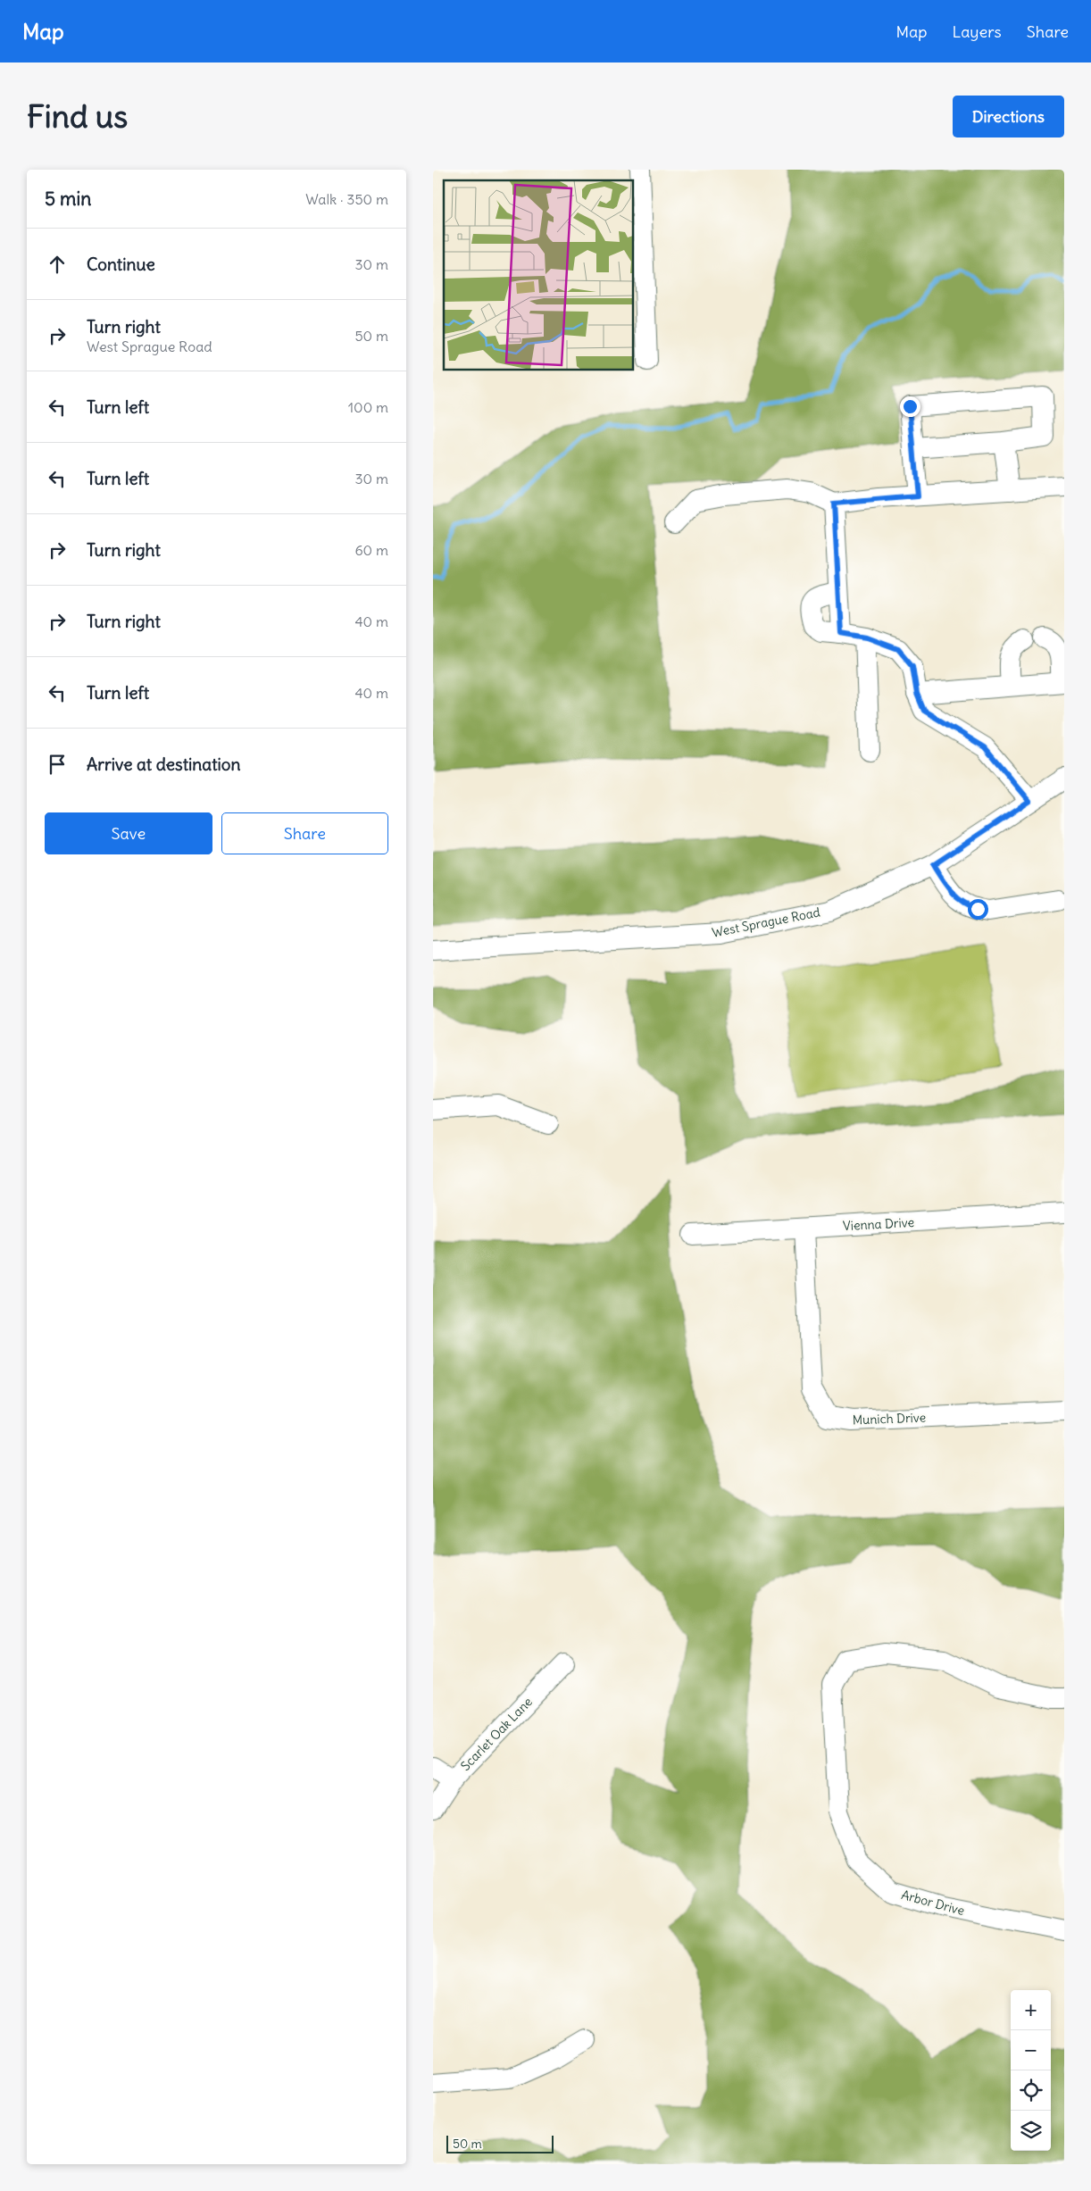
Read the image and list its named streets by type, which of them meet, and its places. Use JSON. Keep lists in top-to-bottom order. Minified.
{"streets":{"street":["West Sprague Road","Vienna Drive","Munich Drive","Scarlet Oak Lane","Arbor Drive"]},"crossings":[["Vienna Drive","Munich Drive"]],"scale_bar":"50 m","page":{"header":"Map","nav":["Map","Layers","Share"],"buttons":["Directions",["Save","Share"]],"title":"Find us","heading":["5 min","Walk · 350 m"],"list":[["Continue","30 m"],["Turn right","West Sprague Road","50 m"],["Turn left","100 m"],["Turn left","30 m"],["Turn right","60 m"],["Turn right","40 m"],["Turn left","40 m"],"Arrive at destination"],"map_buttons":["+","−"],"scale":"50 m"}}
